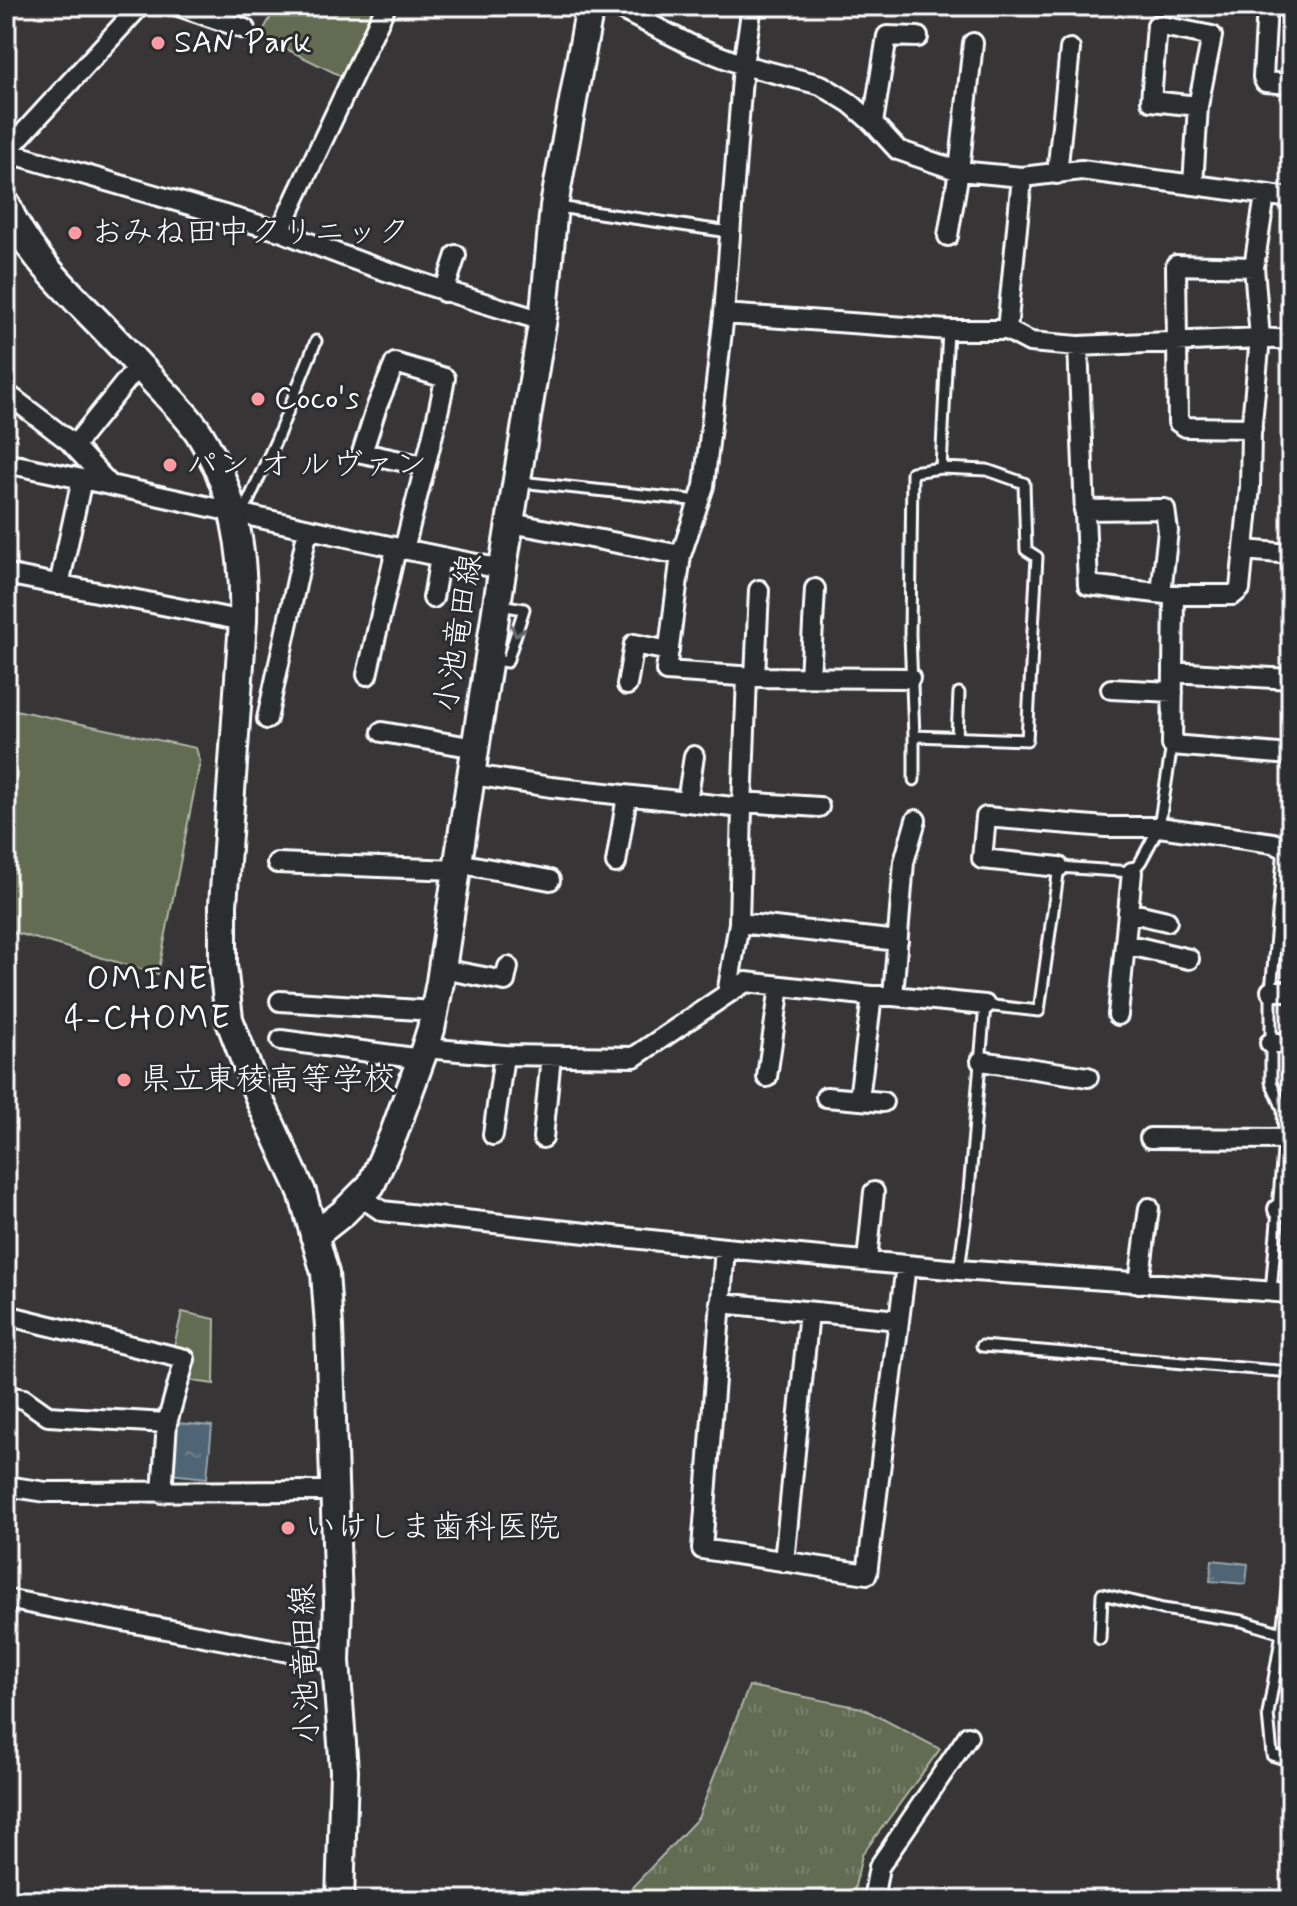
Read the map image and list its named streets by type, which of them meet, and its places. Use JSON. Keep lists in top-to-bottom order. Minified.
{"streets":{"main road":["小池竜田線"]},"districts":["OMINE 4-CHOME"],"places":["SAN Park","おみね田中クリニック","Coco's","パン オ ルヴァン","県立東稜高等学校","いけしま歯科医院"]}
